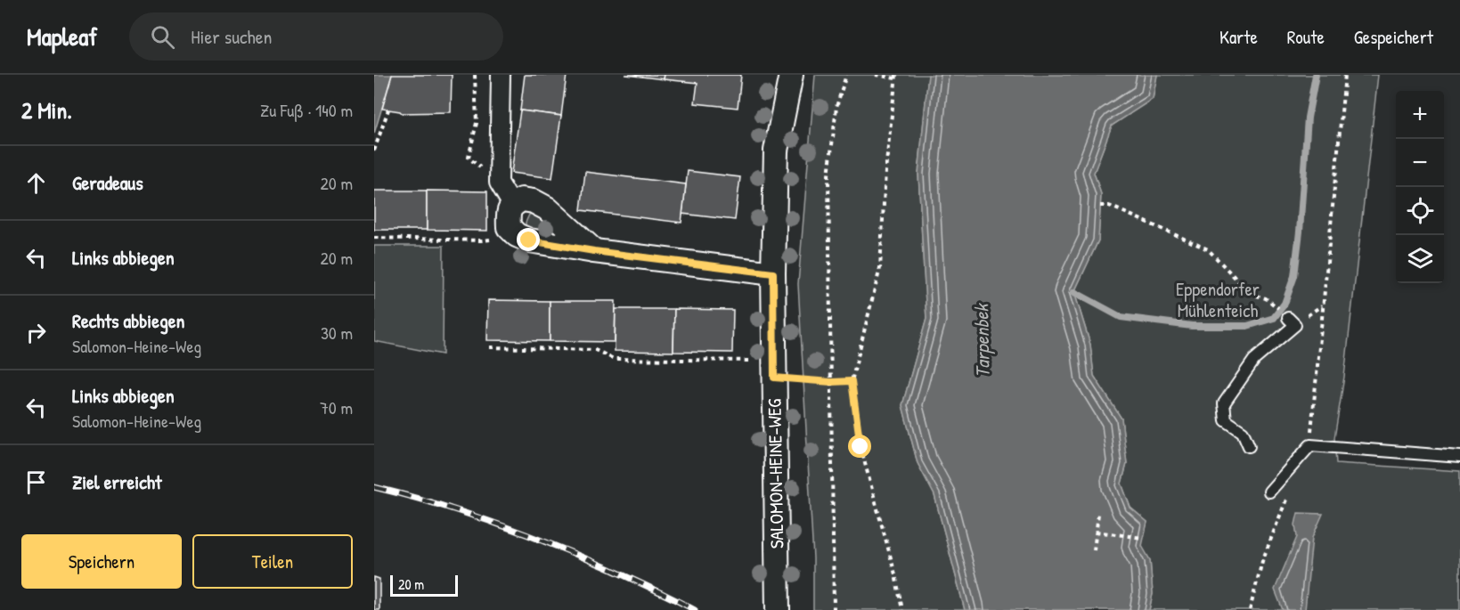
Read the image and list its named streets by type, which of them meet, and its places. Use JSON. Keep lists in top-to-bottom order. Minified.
{"streets":{"street":["SALOMON-HEINE-WEG"]},"water":["Tarpenbek"],"parks":["Eppendorfer Mühlenteich"],"scale_bar":"20 m","page":{"header":"Mapleaf","search":"Hier suchen","nav":["Karte","Route","Gespeichert"],"heading":["2 Min.","Zu Fuß · 140 m"],"map_buttons":["+","−"],"list":[["Geradeaus","20 m"],["Links abbiegen","20 m"],["Rechts abbiegen","Salomon-Heine-Weg","30 m"],["Links abbiegen","Salomon-Heine-Weg","70 m"],"Ziel erreicht"],"buttons":["Speichern","Teilen"],"scale":"20 m"}}
